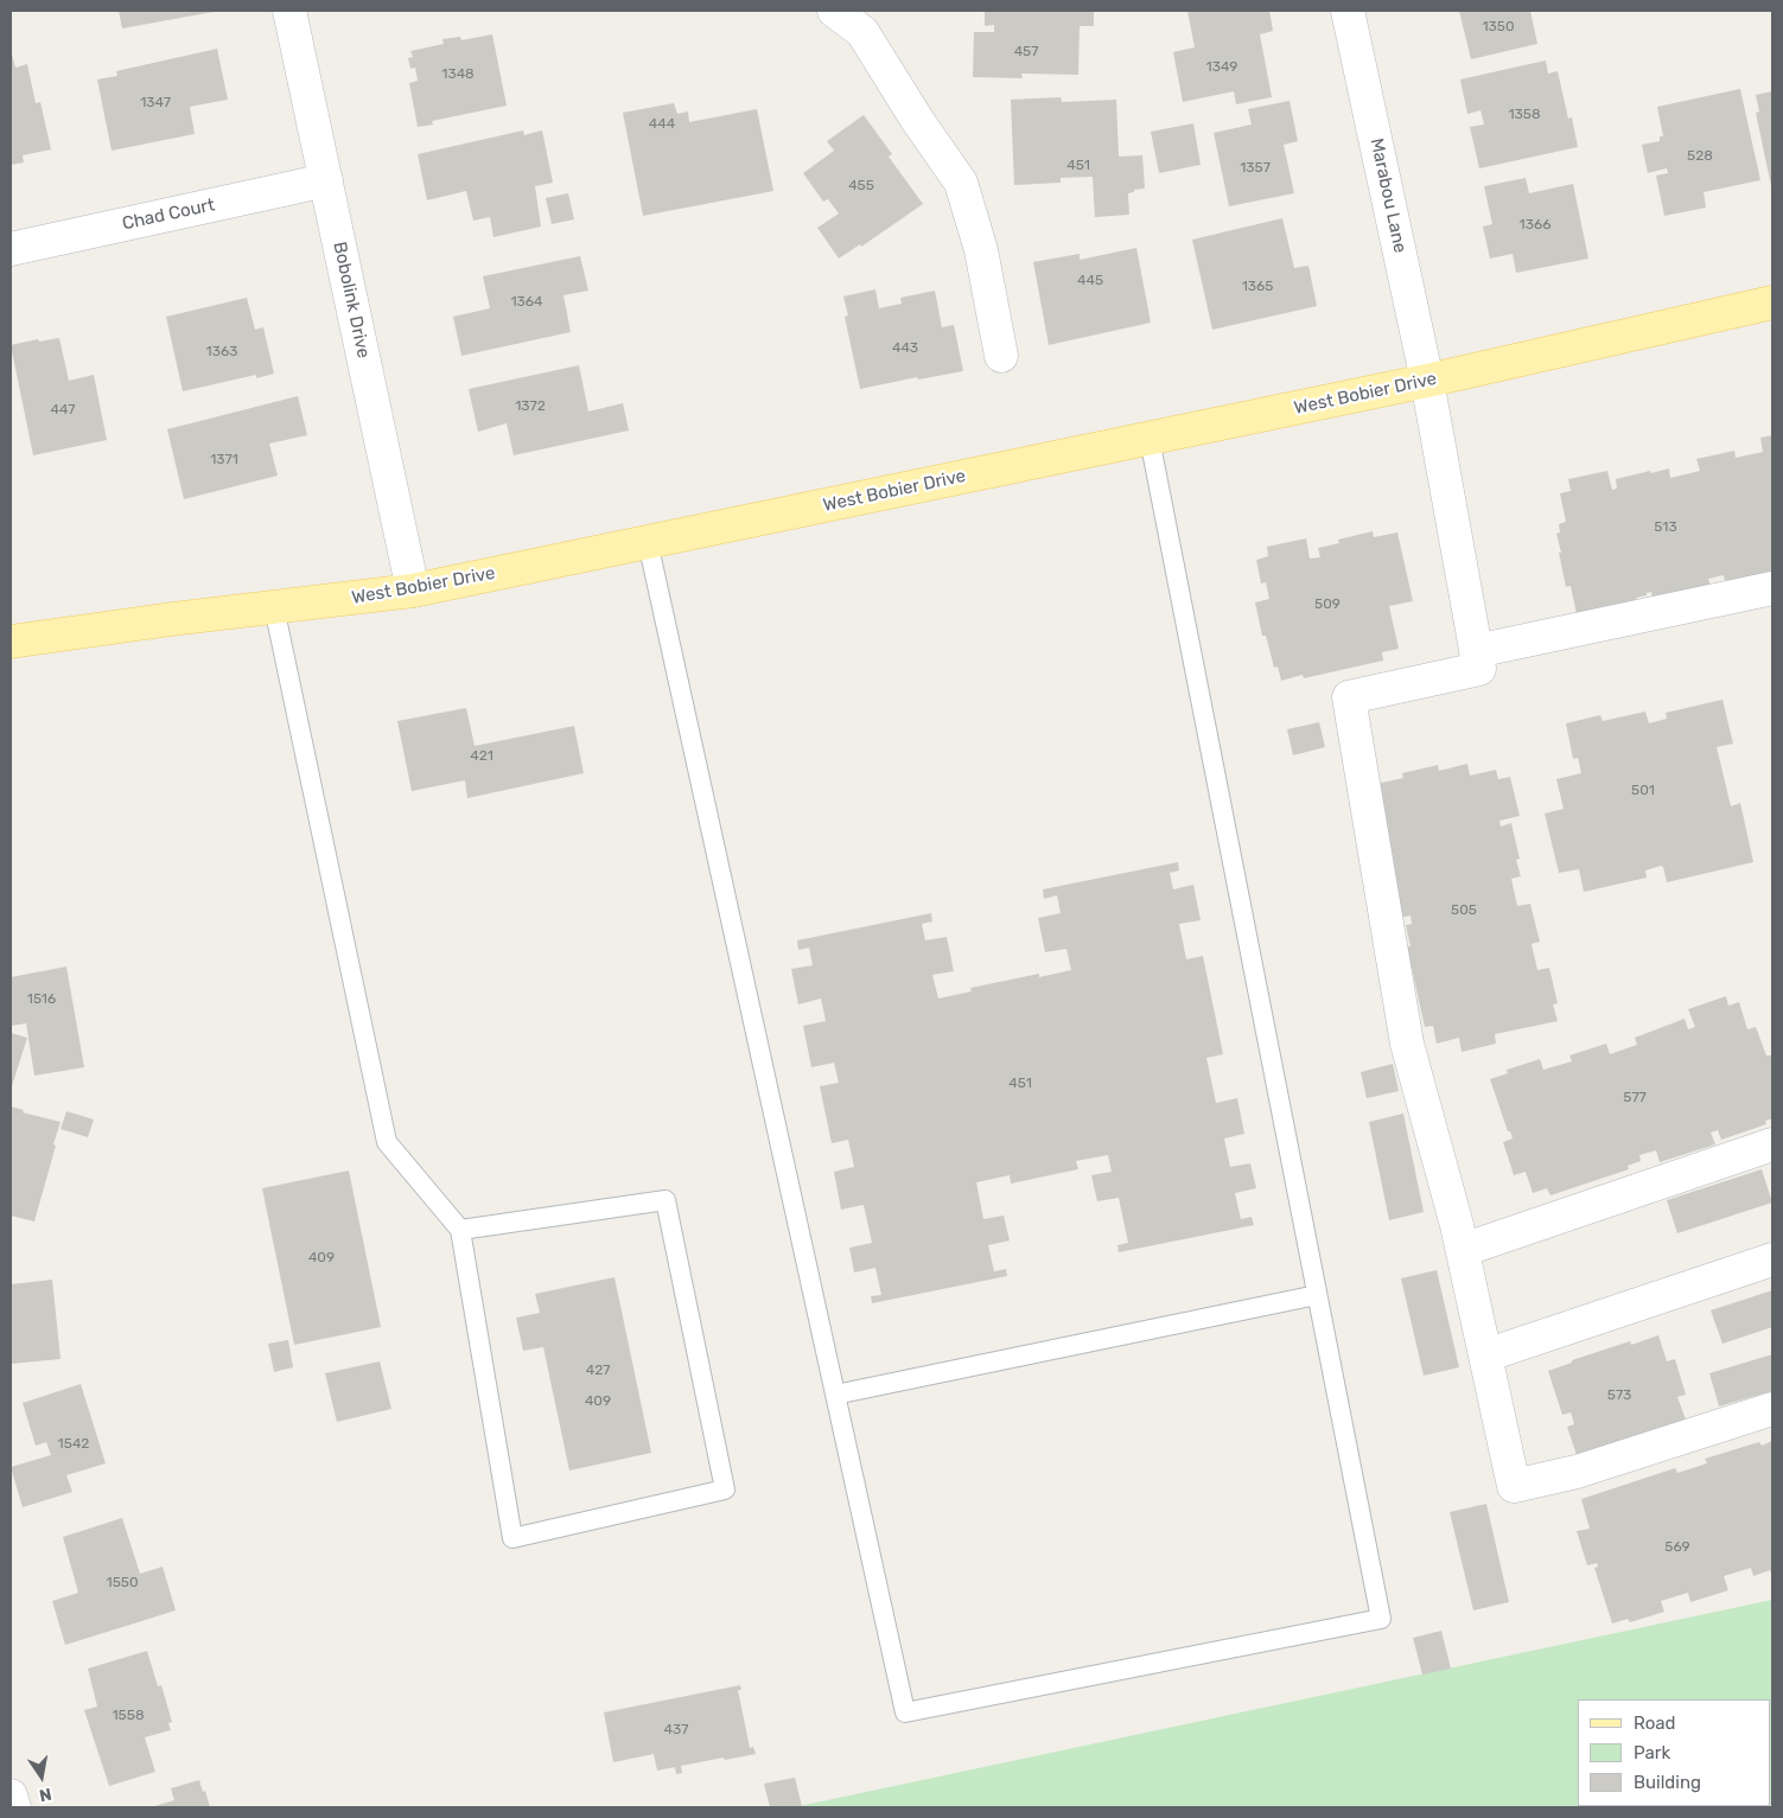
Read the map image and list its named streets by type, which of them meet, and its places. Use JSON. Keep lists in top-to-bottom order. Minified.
{"streets":{"main road":["West Bobier Drive"],"street":["Marabou Lane","Chad Court","Bobolink Drive"]},"crossings":[["Marabou Lane","West Bobier Drive"],["Chad Court","Bobolink Drive"],["Bobolink Drive","West Bobier Drive"]],"house_numbers":["1350","457","1349","1348","1347","1358","444","528","451","1357","455","1366","445","1365","1364","443","1363","1372","447","1371","513","509","421","501","505","1516","451","577","409","427","573","409","1542","569","1550","1558","437"],"legend":["Road","Park","Building"],"north":"bottom"}
